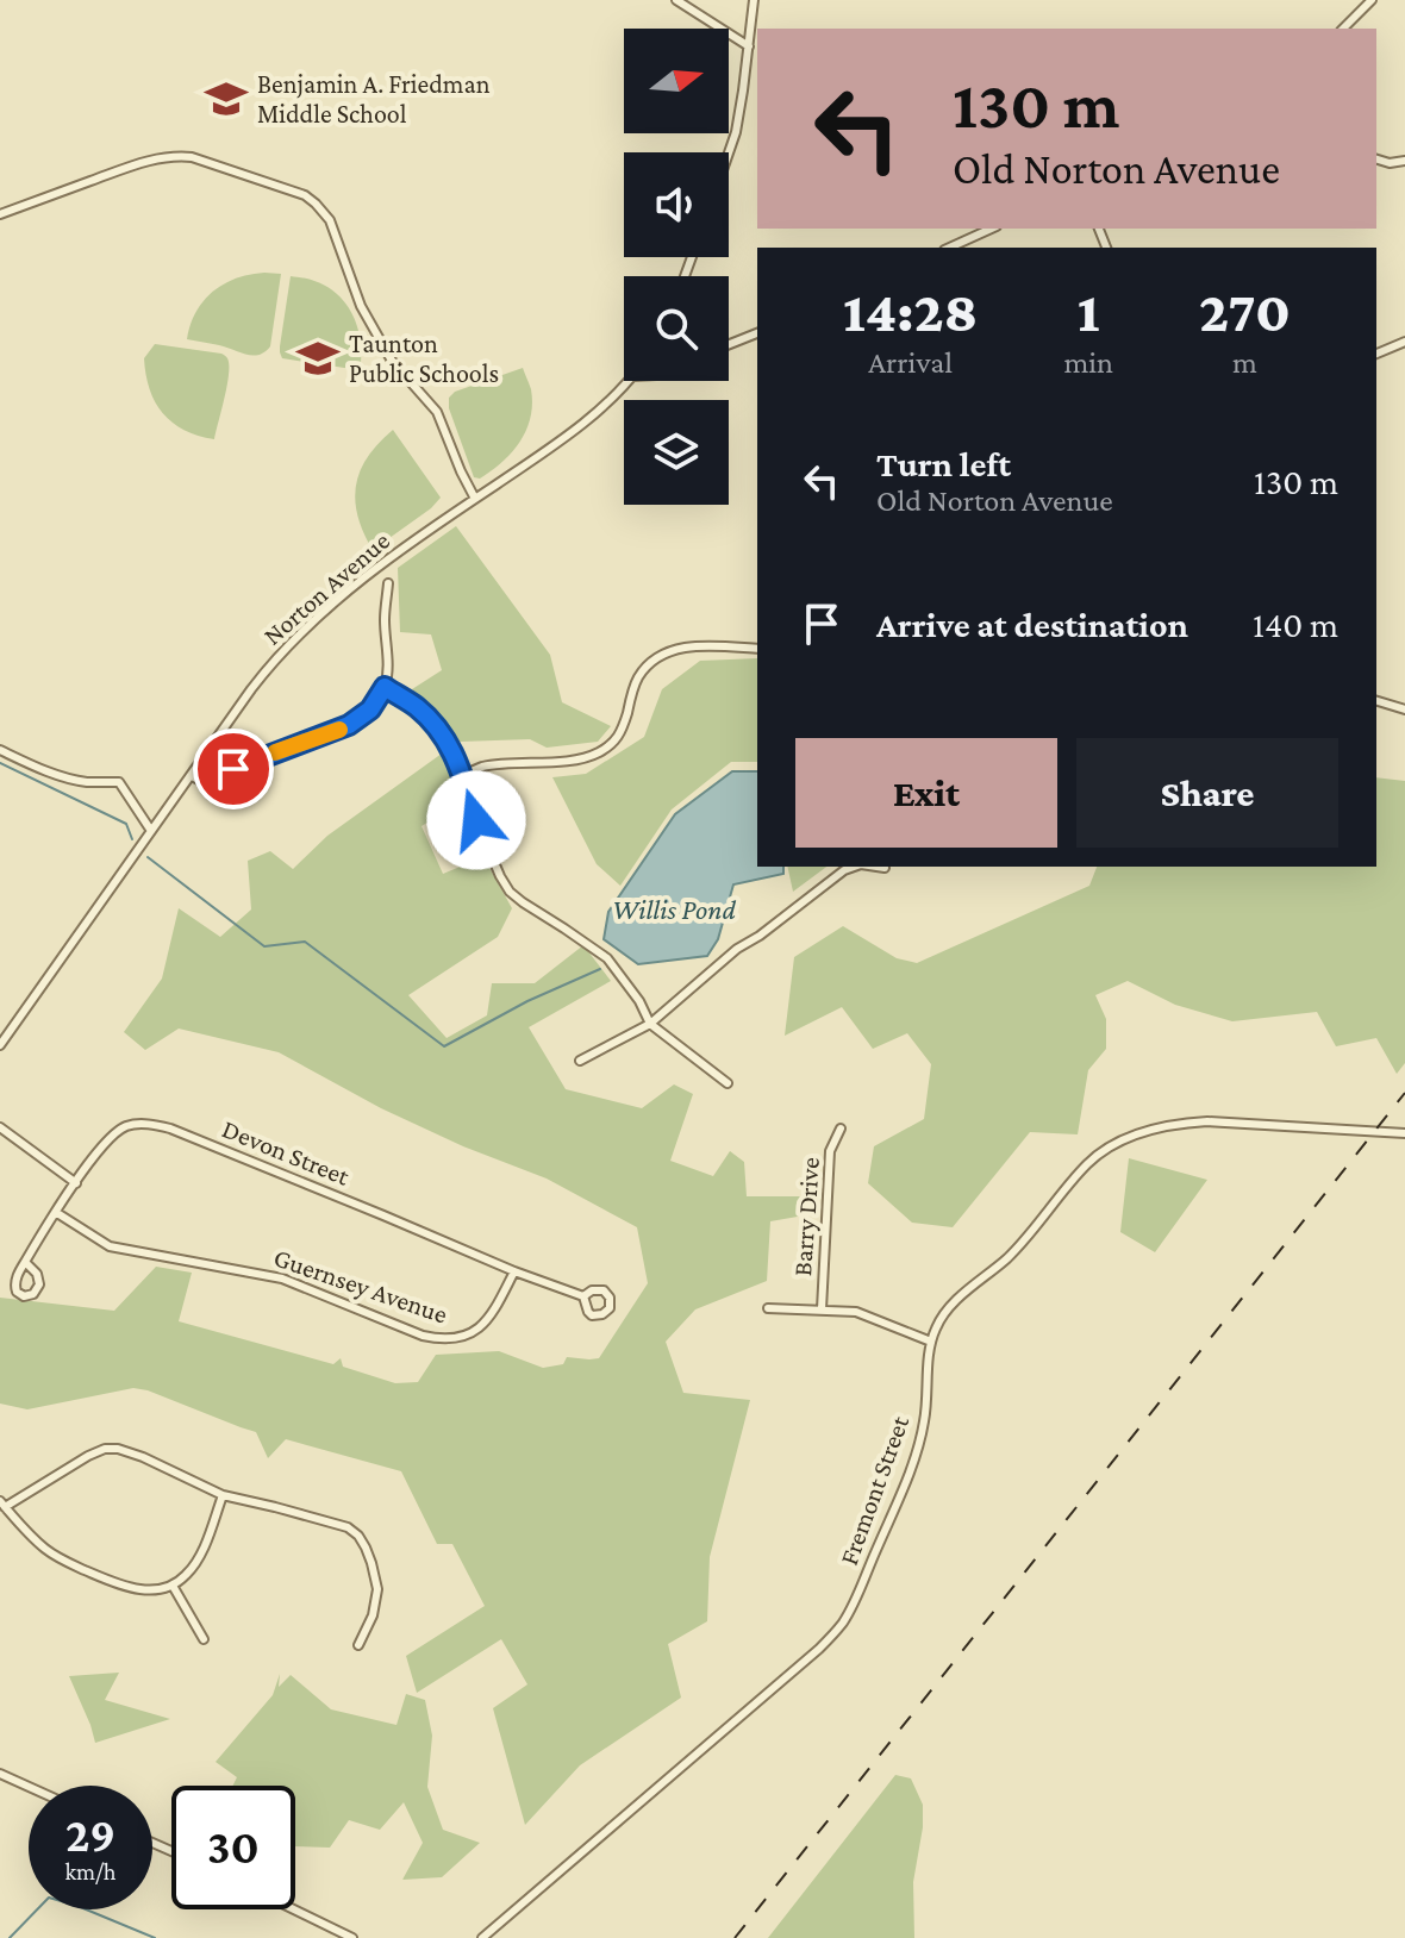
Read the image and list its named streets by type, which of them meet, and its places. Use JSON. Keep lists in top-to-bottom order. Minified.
{"streets":{"street":["Norton Avenue","Devon Street","Barry Drive","Guernsey Avenue","Fremont Street"]},"crossings":[["Devon Street","Guernsey Avenue"]],"water":["Willis Pond"],"places":{"school or university":["Benjamin A. Friedman Middle School","Taunton Public Schools"]},"north":"right","page":{"turn":["130 m","Old Norton Avenue"],"eta":["14:28","Arrival","1","min","270","m"],"list":[{"name":"Turn left","note":"Old Norton Avenue","value":"130 m"},{"name":"Arrive at destination","value":"140 m"}],"buttons":["Exit","Share"],"speed":"29 km/h","limit":"30"}}
